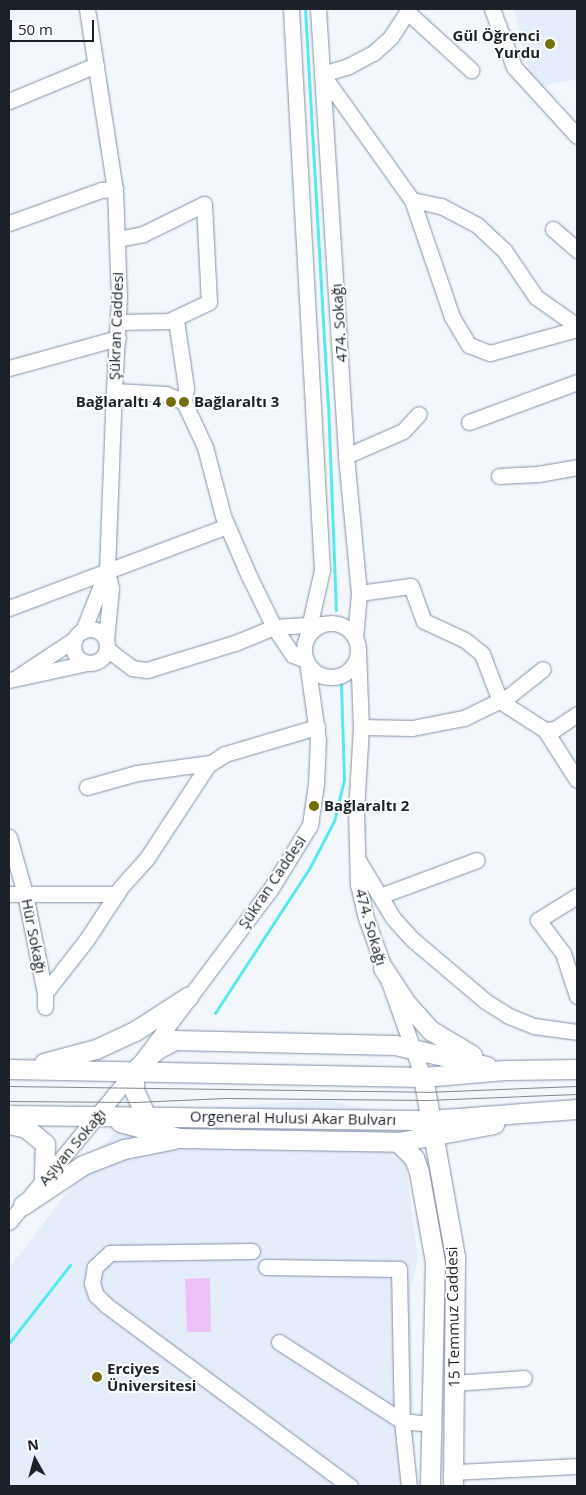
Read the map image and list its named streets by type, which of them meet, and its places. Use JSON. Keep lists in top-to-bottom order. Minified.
{"streets":{"main road":["Orgeneral Hulusi Akar Bulvarı","15 Temmuz Caddesi"],"street":["474. Sokağı","Şükran Caddesi","Hür Sokağı","Aşiyan Sokağı"]},"crossings":[["474. Sokağı","Şükran Caddesi"],["474. Sokağı","15 Temmuz Caddesi"],["Şükran Caddesi","Aşiyan Sokağı"],["Orgeneral Hulusi Akar Bulvarı","Aşiyan Sokağı"],["Orgeneral Hulusi Akar Bulvarı","15 Temmuz Caddesi"]],"places":["Gül Öğrenci Yurdu","Bağlaraltı 4","Bağlaraltı 3","Bağlaraltı 2","Erciyes Üniversitesi"],"scale_bar":"50 m","north":"top"}
